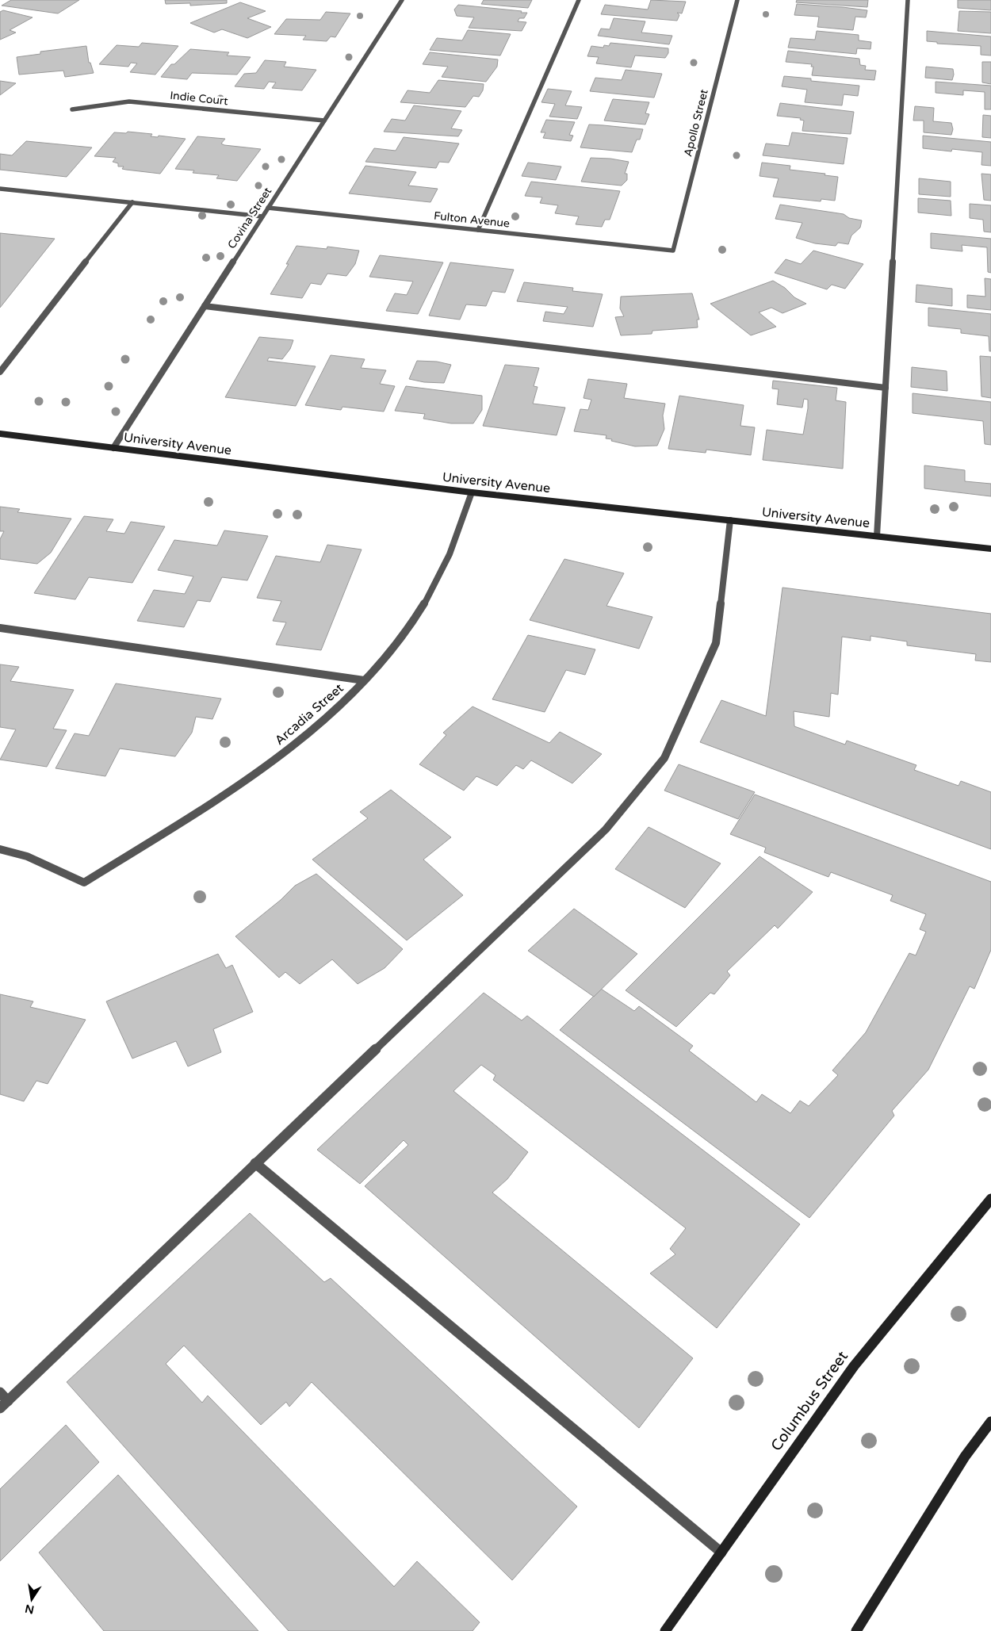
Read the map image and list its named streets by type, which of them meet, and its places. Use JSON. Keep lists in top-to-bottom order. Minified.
{"streets":{"street":["Indie Court","Apollo Street","Covina Street","Fulton Avenue","University Avenue","Arcadia Street","Columbus Street"]},"crossings":[["Indie Court","Covina Street"],["Apollo Street","Fulton Avenue"],["Covina Street","Fulton Avenue"],["Covina Street","University Avenue"],["University Avenue","Arcadia Street"]],"north":"bottom"}
